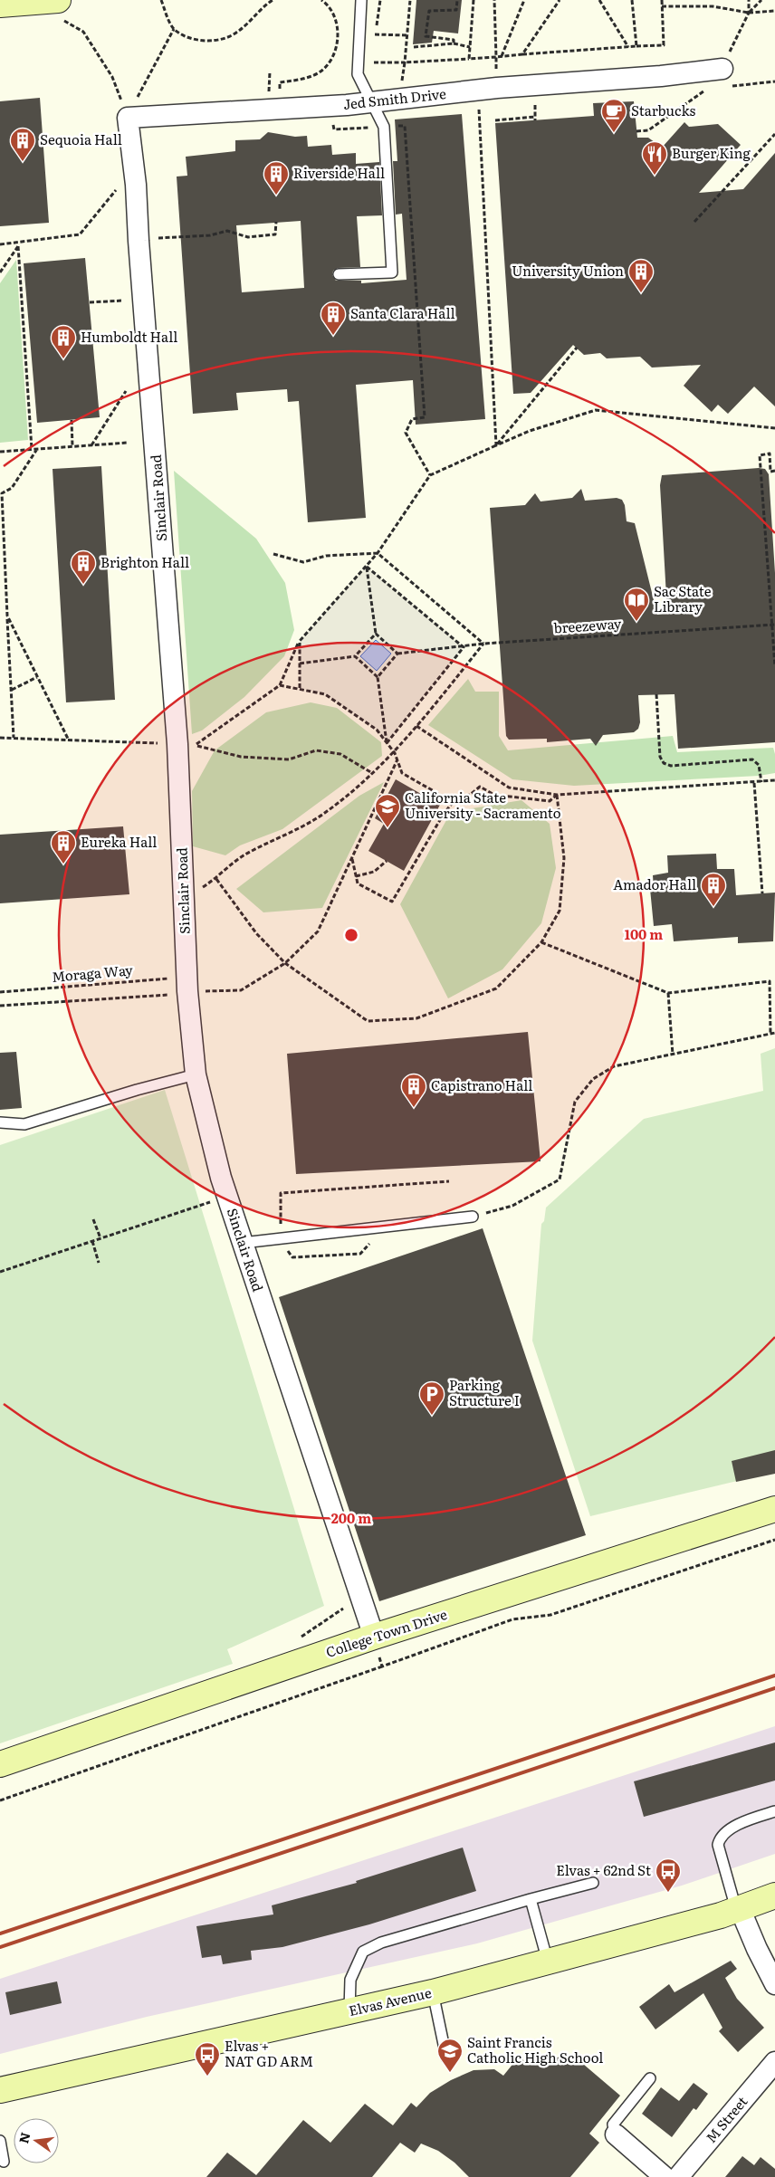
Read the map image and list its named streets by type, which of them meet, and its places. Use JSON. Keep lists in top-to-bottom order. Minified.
{"streets":{"street":["Jed Smith Drive","Sinclair Road","College Town Drive","Elvas Avenue","M Street"],"path":["breezeway","Moraga Way"]},"crossings":[["Jed Smith Drive","Sinclair Road"],["Sinclair Road","Moraga Way"],["Sinclair Road","College Town Drive"]],"places":{"cafe":["Starbucks"],"building":["Sequoia Hall","Riverside Hall","University Union","Santa Clara Hall","Humboldt Hall","Brighton Hall","Eureka Hall","Amador Hall","Capistrano Hall"],"restaurant":["Burger King"],"library":["Sac State Library"],"school or university":["California State University - Sacramento","Saint Francis Catholic High School"],"parking":["Parking Structure I"],"bus stop":["Elvas + 62nd St","Elvas + NAT GD ARM"]},"north":"left","rings":["100 m","200 m"]}
